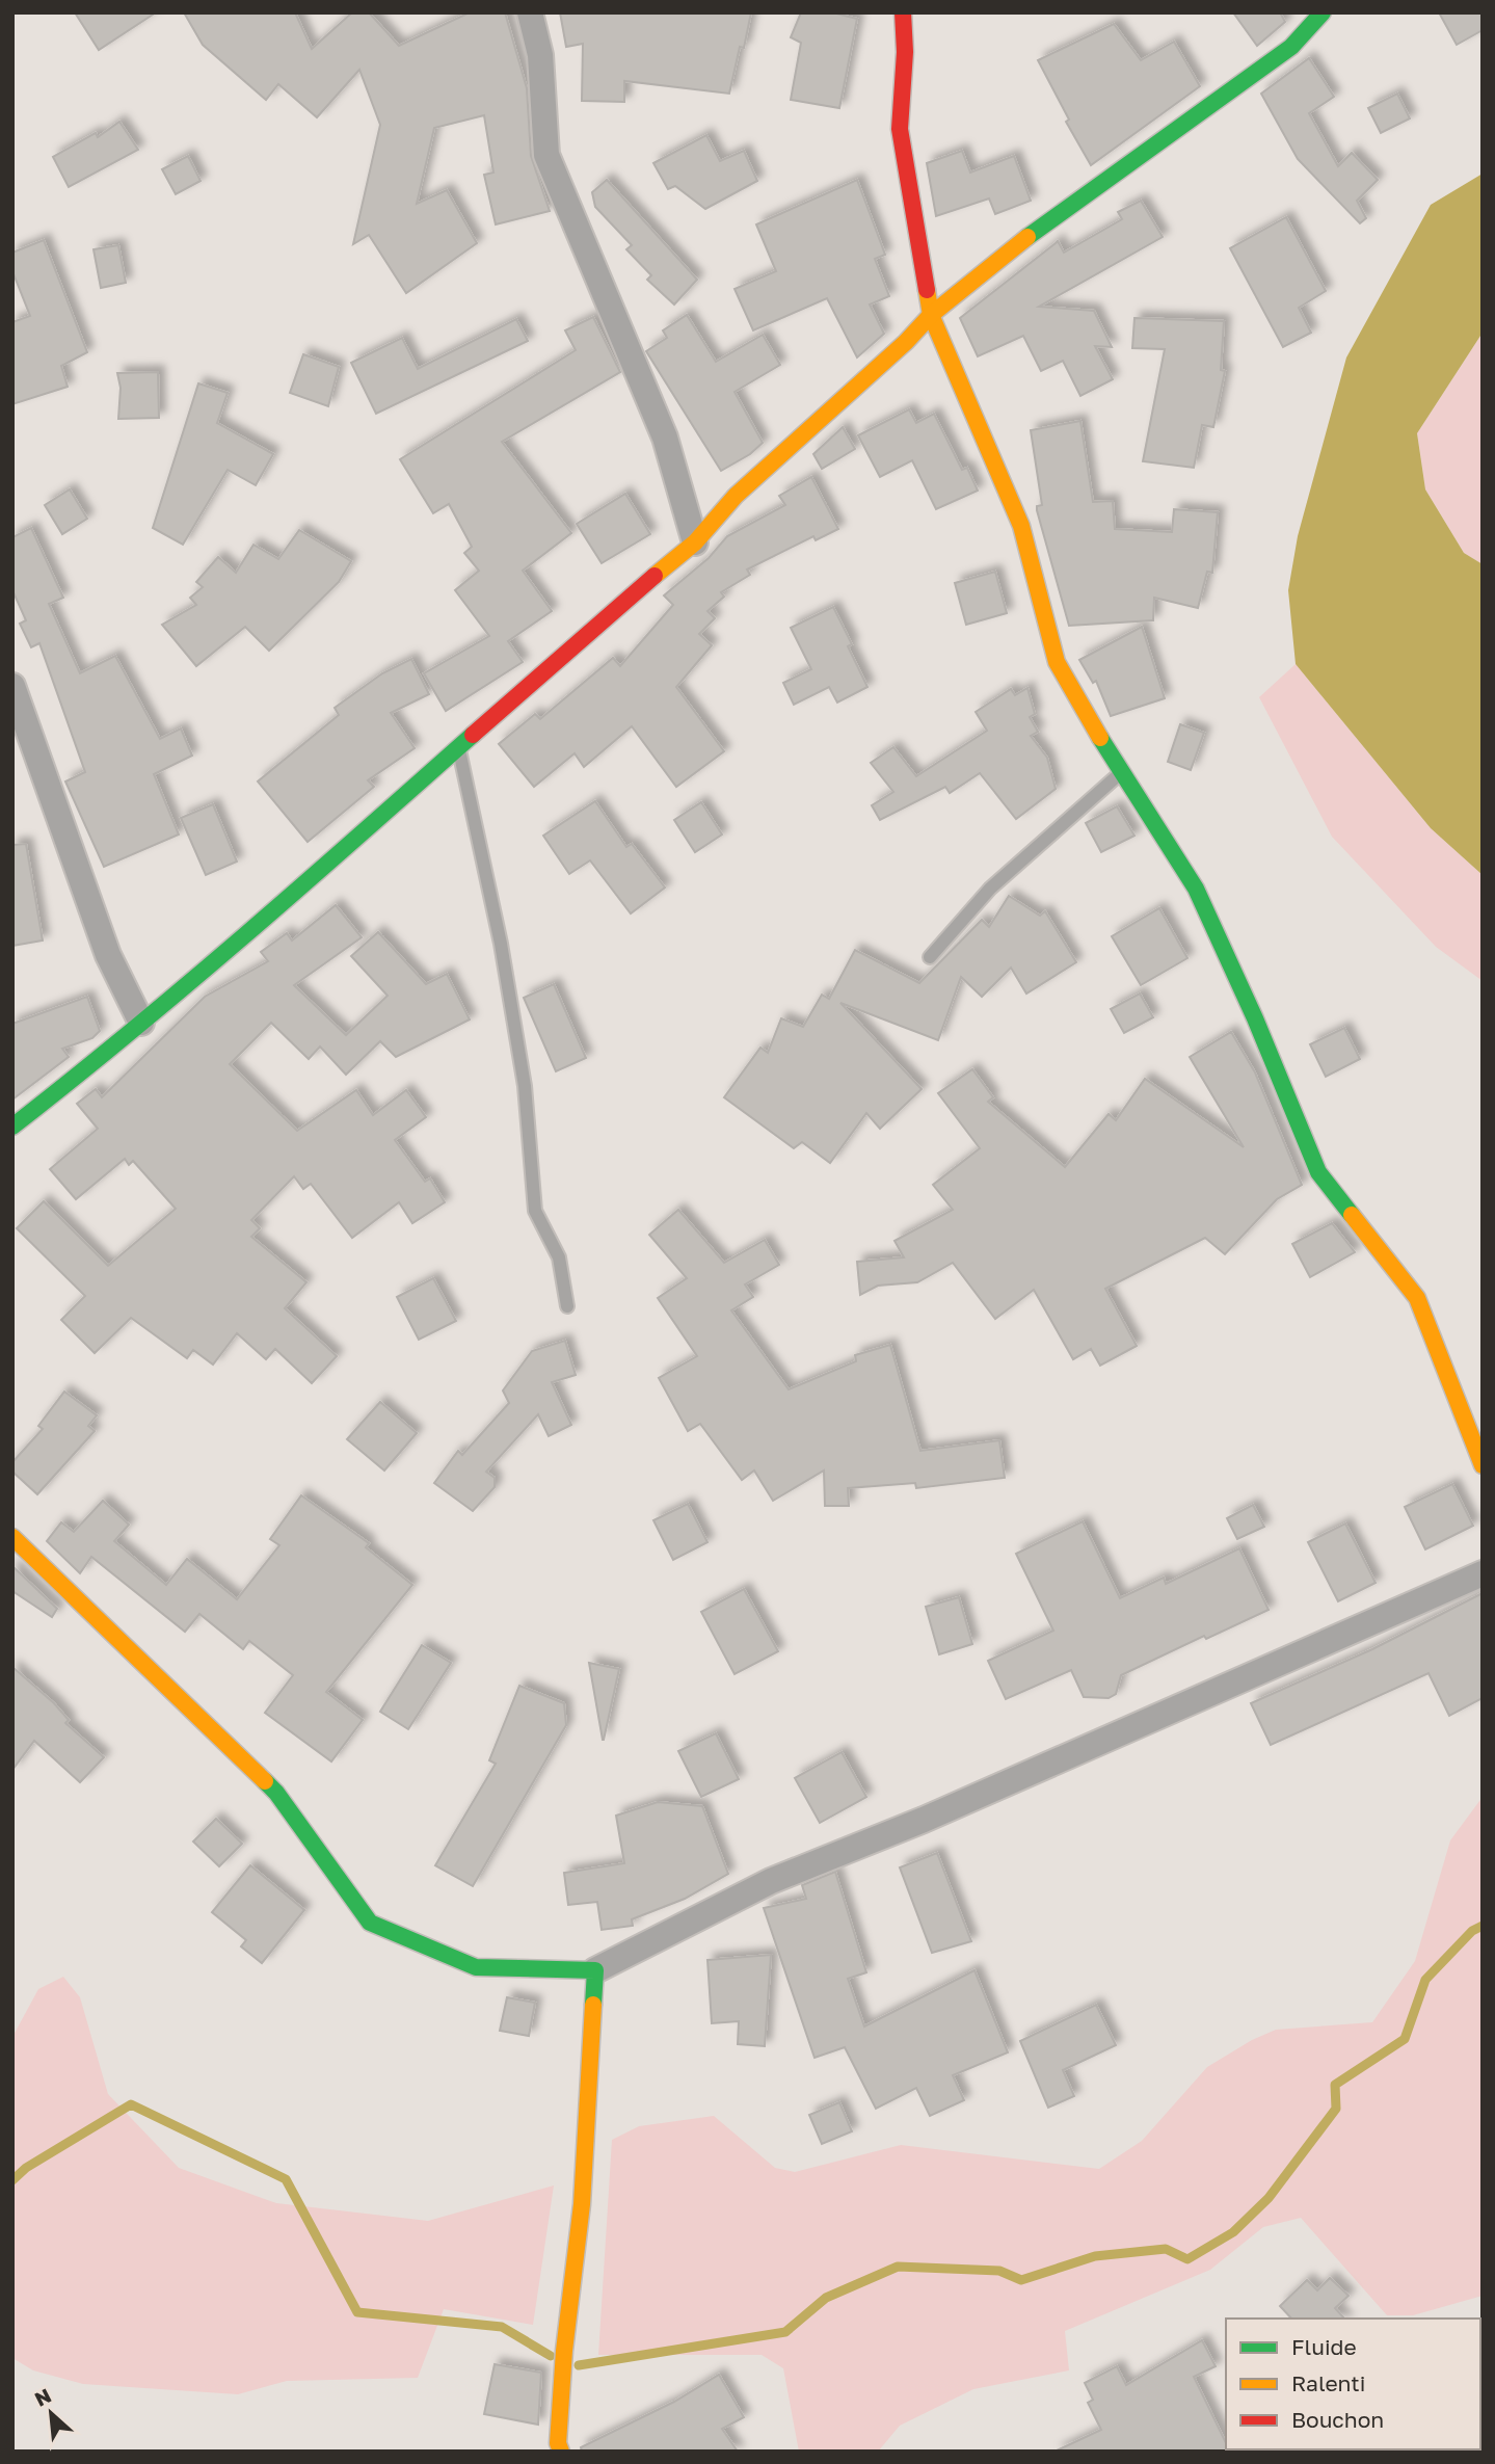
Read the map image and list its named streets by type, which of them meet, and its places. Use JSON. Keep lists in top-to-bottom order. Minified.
{"legend":["Fluide","Ralenti","Bouchon"],"north":"top left"}
